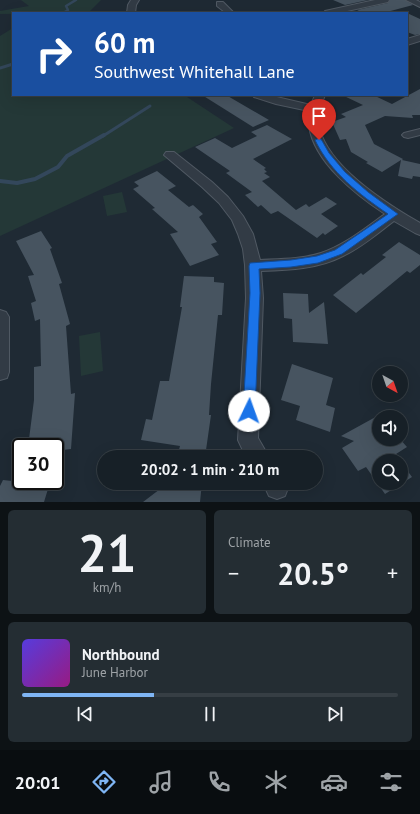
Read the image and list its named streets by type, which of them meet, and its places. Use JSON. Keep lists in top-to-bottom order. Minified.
{"north":"bottom right","page":{"turn":["60 m","Southwest Whitehall Lane"],"limit":"30","trip":"20:02 · 1 min · 210 m","tile":[["21","km/h"],"Climate"],"heat":["−","20.5°","+"],"song":["Northbound","June Harbor"],"tabs":"20:01"}}
